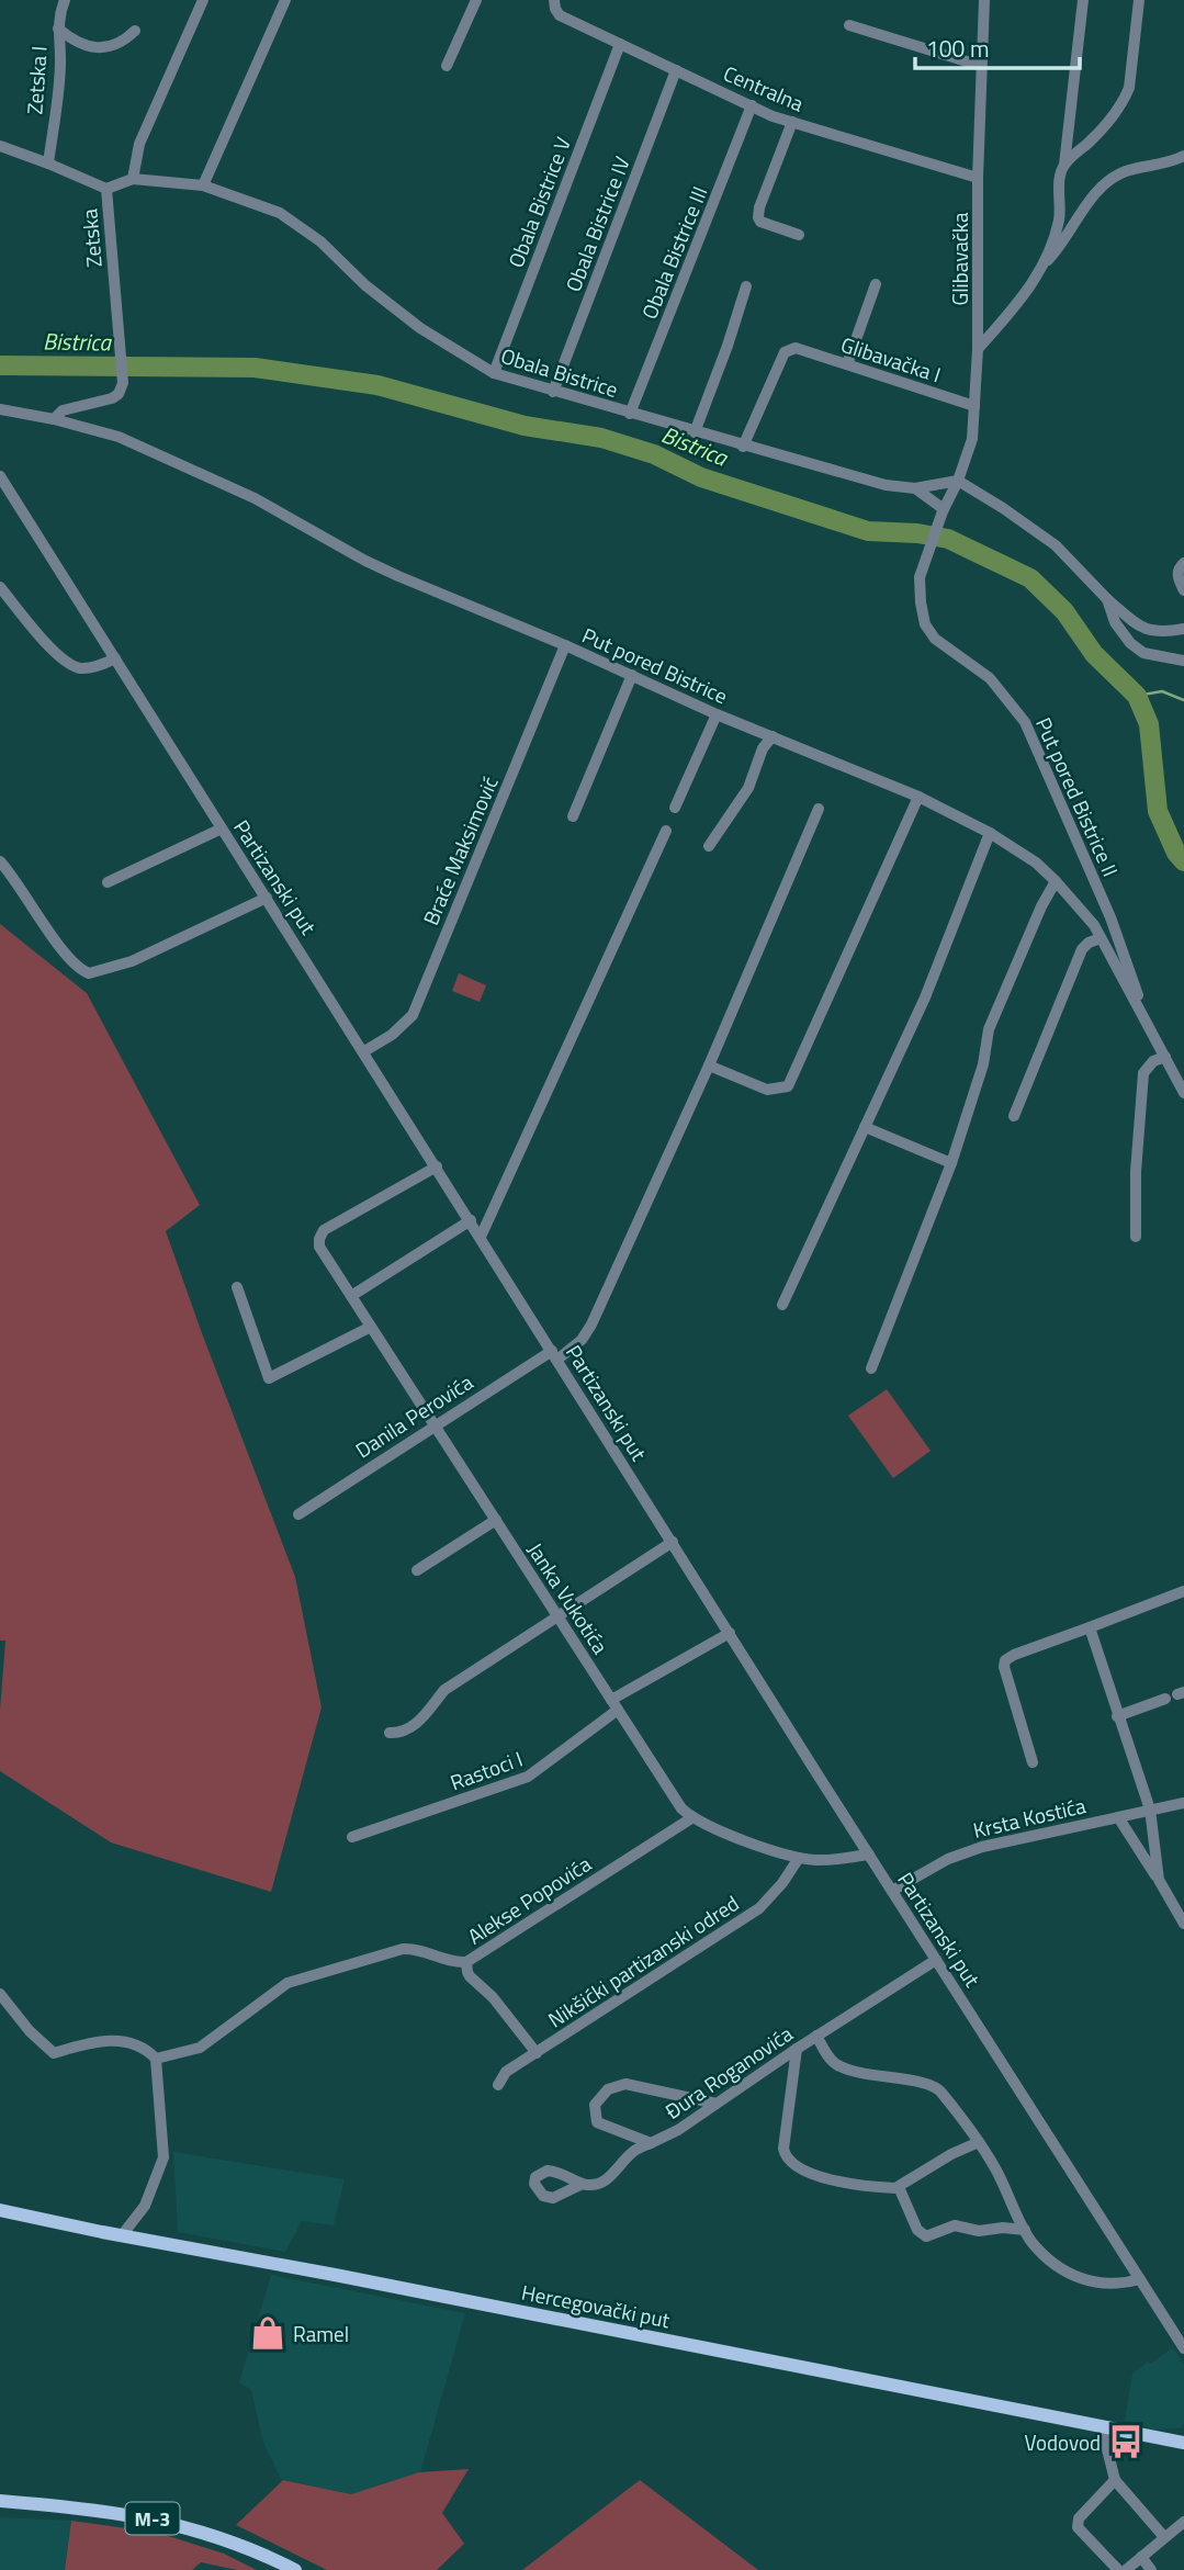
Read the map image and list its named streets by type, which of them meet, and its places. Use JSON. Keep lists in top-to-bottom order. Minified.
{"streets":{"main road":["Hercegovački put","M-3"],"street":["Zetska I","Centralna","Obala Bistrice V","Obala Bistrice IV","Zetska","Obala Bistrice III","Glibavačka","Glibavačka I","Obala Bistrice","Put pored Bistrice","Put pored Bistrice II","Braće Maksimović","Partizanski put","Danila Perovića","Janka Vukotića","Rastoci I","Krsta Kostića","Alekse Popovića","Nikšićki partizanski odred","Đura Roganovića"]},"crossings":[["Zetska I","Zetska"],["Centralna","Obala Bistrice V"],["Centralna","Obala Bistrice IV"],["Centralna","Obala Bistrice III"],["Centralna","Glibavačka"],["Obala Bistrice V","Obala Bistrice"],["Obala Bistrice IV","Obala Bistrice"],["Zetska","Obala Bistrice"],["Zetska","Put pored Bistrice"],["Obala Bistrice III","Obala Bistrice"],["Glibavačka","Glibavačka I"],["Glibavačka","Obala Bistrice"],["Glibavačka","Put pored Bistrice II"],["Glibavačka I","Obala Bistrice"],["Put pored Bistrice","Put pored Bistrice II"],["Put pored Bistrice","Braće Maksimović"],["Braće Maksimović","Partizanski put"],["Partizanski put","Danila Perovića"],["Partizanski put","Janka Vukotića"],["Partizanski put","Rastoci I"],["Partizanski put","Krsta Kostića"],["Partizanski put","Đura Roganovića"],["Danila Perovića","Janka Vukotića"],["Janka Vukotića","Rastoci I"],["Janka Vukotića","Alekse Popovića"],["Janka Vukotića","Nikšićki partizanski odred"]],"water":["Bistrica"],"places":{"shop":["Ramel"],"bus stop":["Vodovod"]},"scale_bar":"100 m"}
